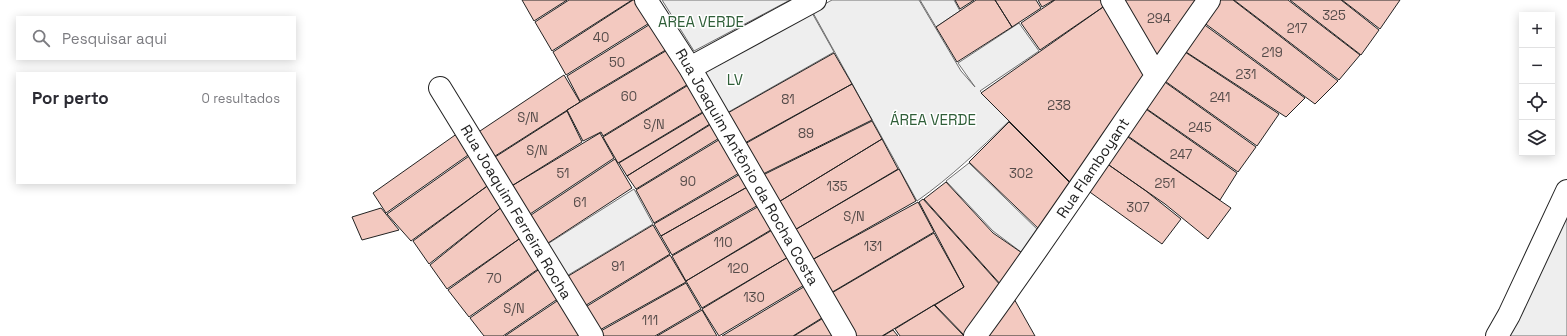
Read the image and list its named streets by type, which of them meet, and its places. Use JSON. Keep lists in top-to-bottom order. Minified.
{"streets":{"street":["Rua Joaquim Antônio da Rocha Costa","Rua Flamboyant","Rua Joaquim Ferreira Rocha"]},"parks":["AREA VERDE","LV","ÁREA VERDE"],"house_numbers":["325","294","217","40","219","50","231","60","241","81","238","S/N","S/N","245","89","S/N","247","51","302","90","251","135","61","307","S/N","110","131","91","120","70","130","S/N","111"],"page":{"map_buttons":["+","−"],"search":"Pesquisar aqui","heading":["Por perto","0 resultados"]}}
